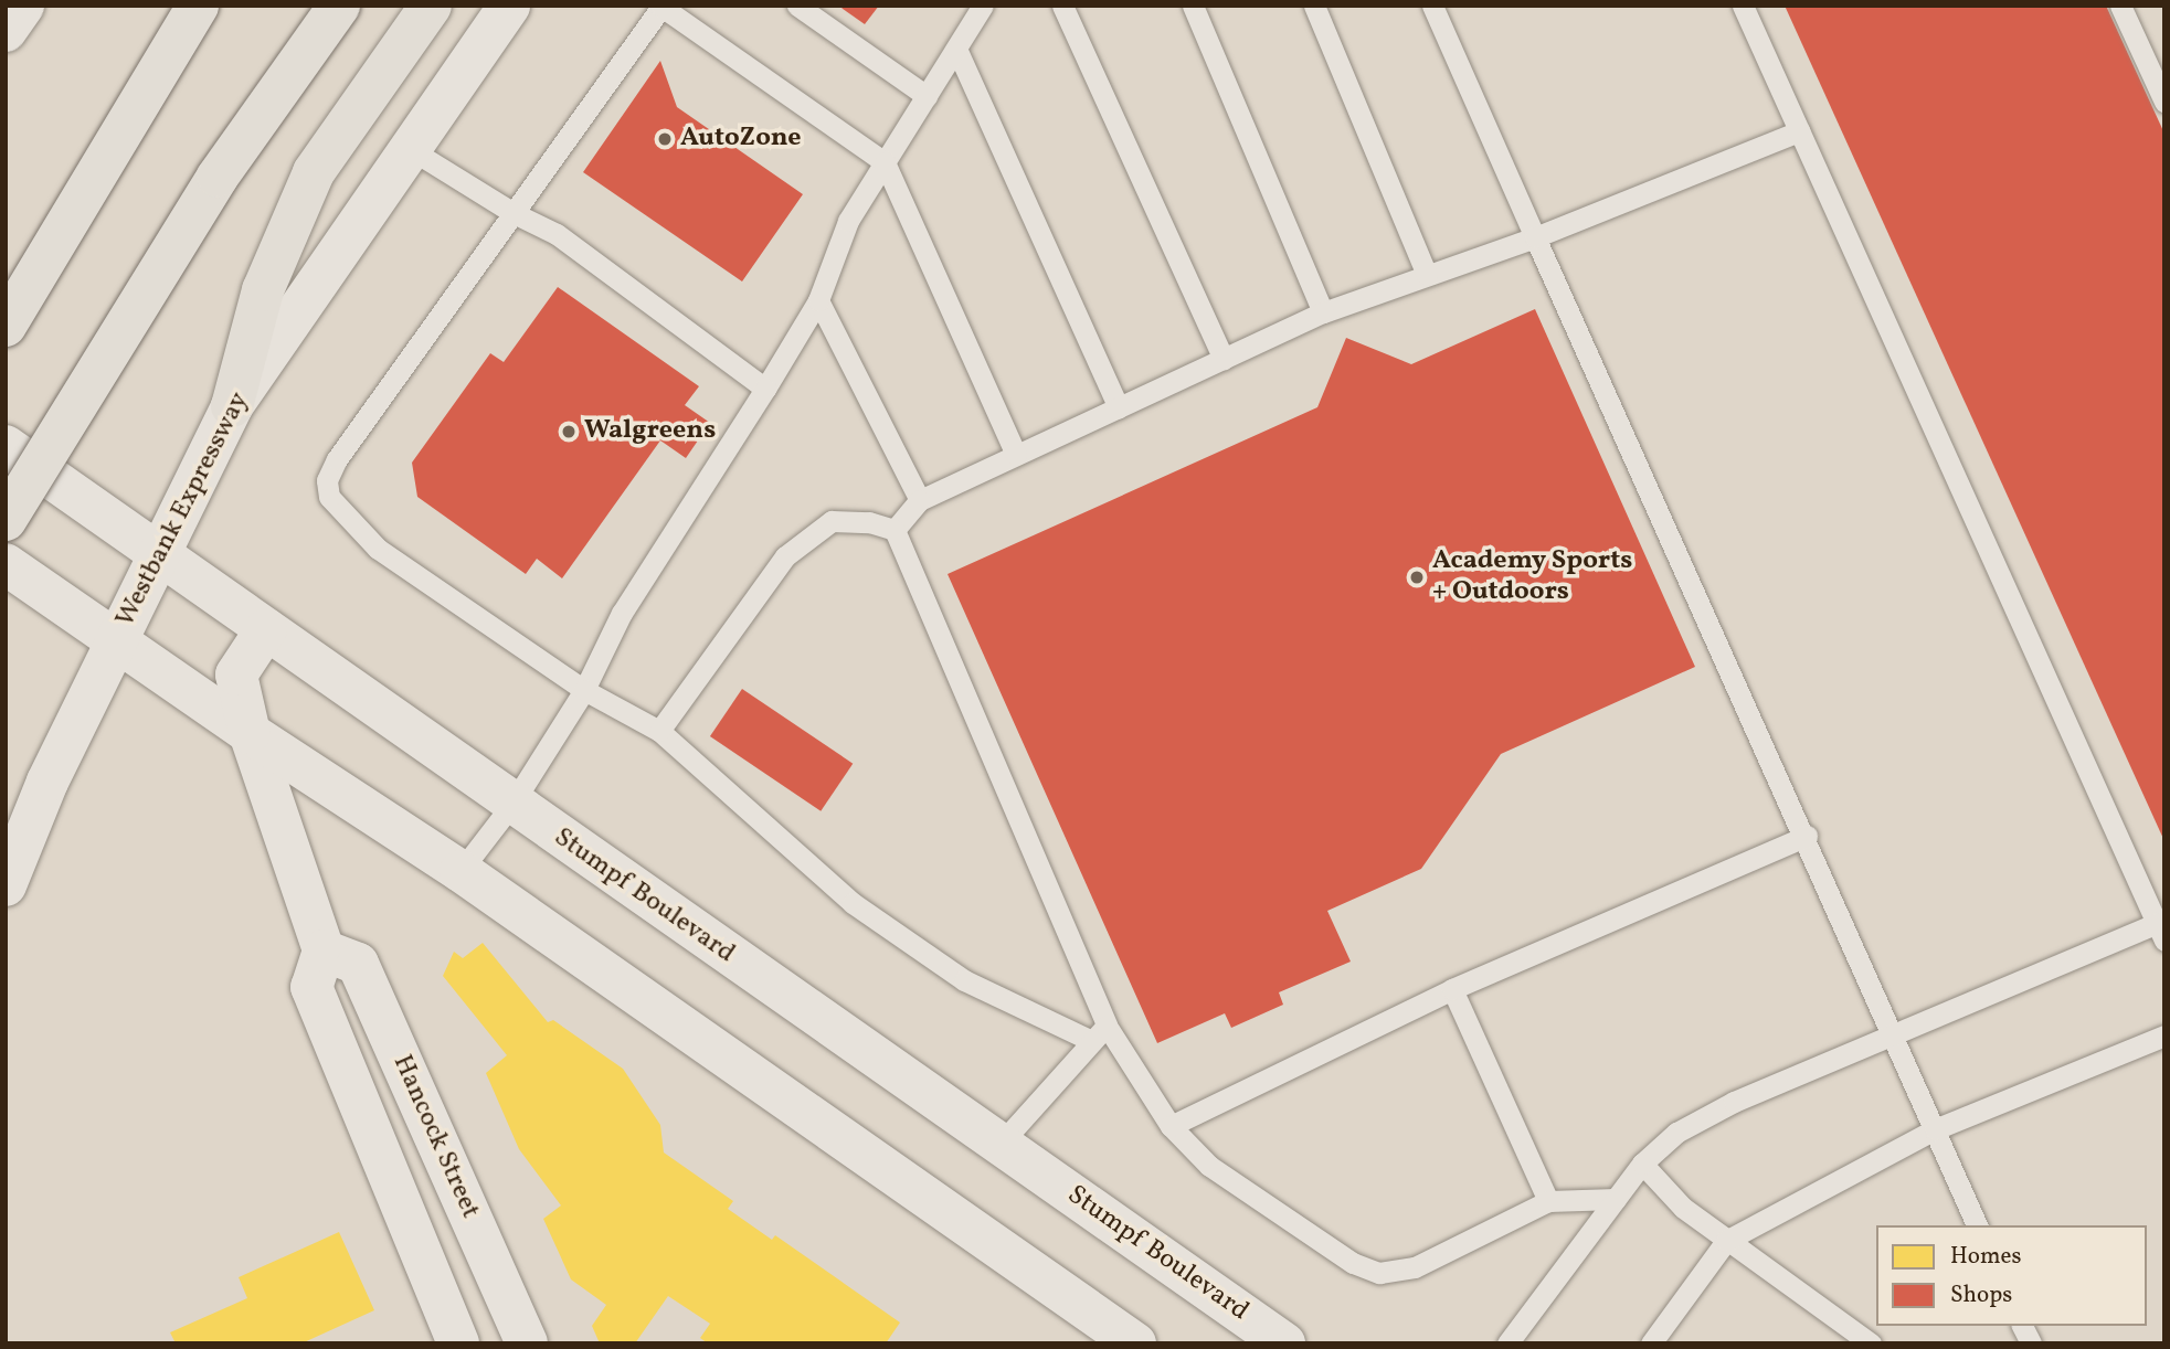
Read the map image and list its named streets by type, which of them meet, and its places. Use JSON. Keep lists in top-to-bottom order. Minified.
{"streets":{"main road":["Westbank Expressway","Stumpf Boulevard","Hancock Street"]},"crossings":[["Westbank Expressway","Stumpf Boulevard"]],"places":["AutoZone","Walgreens","Academy Sports + Outdoors"],"legend":["Homes","Shops"]}
